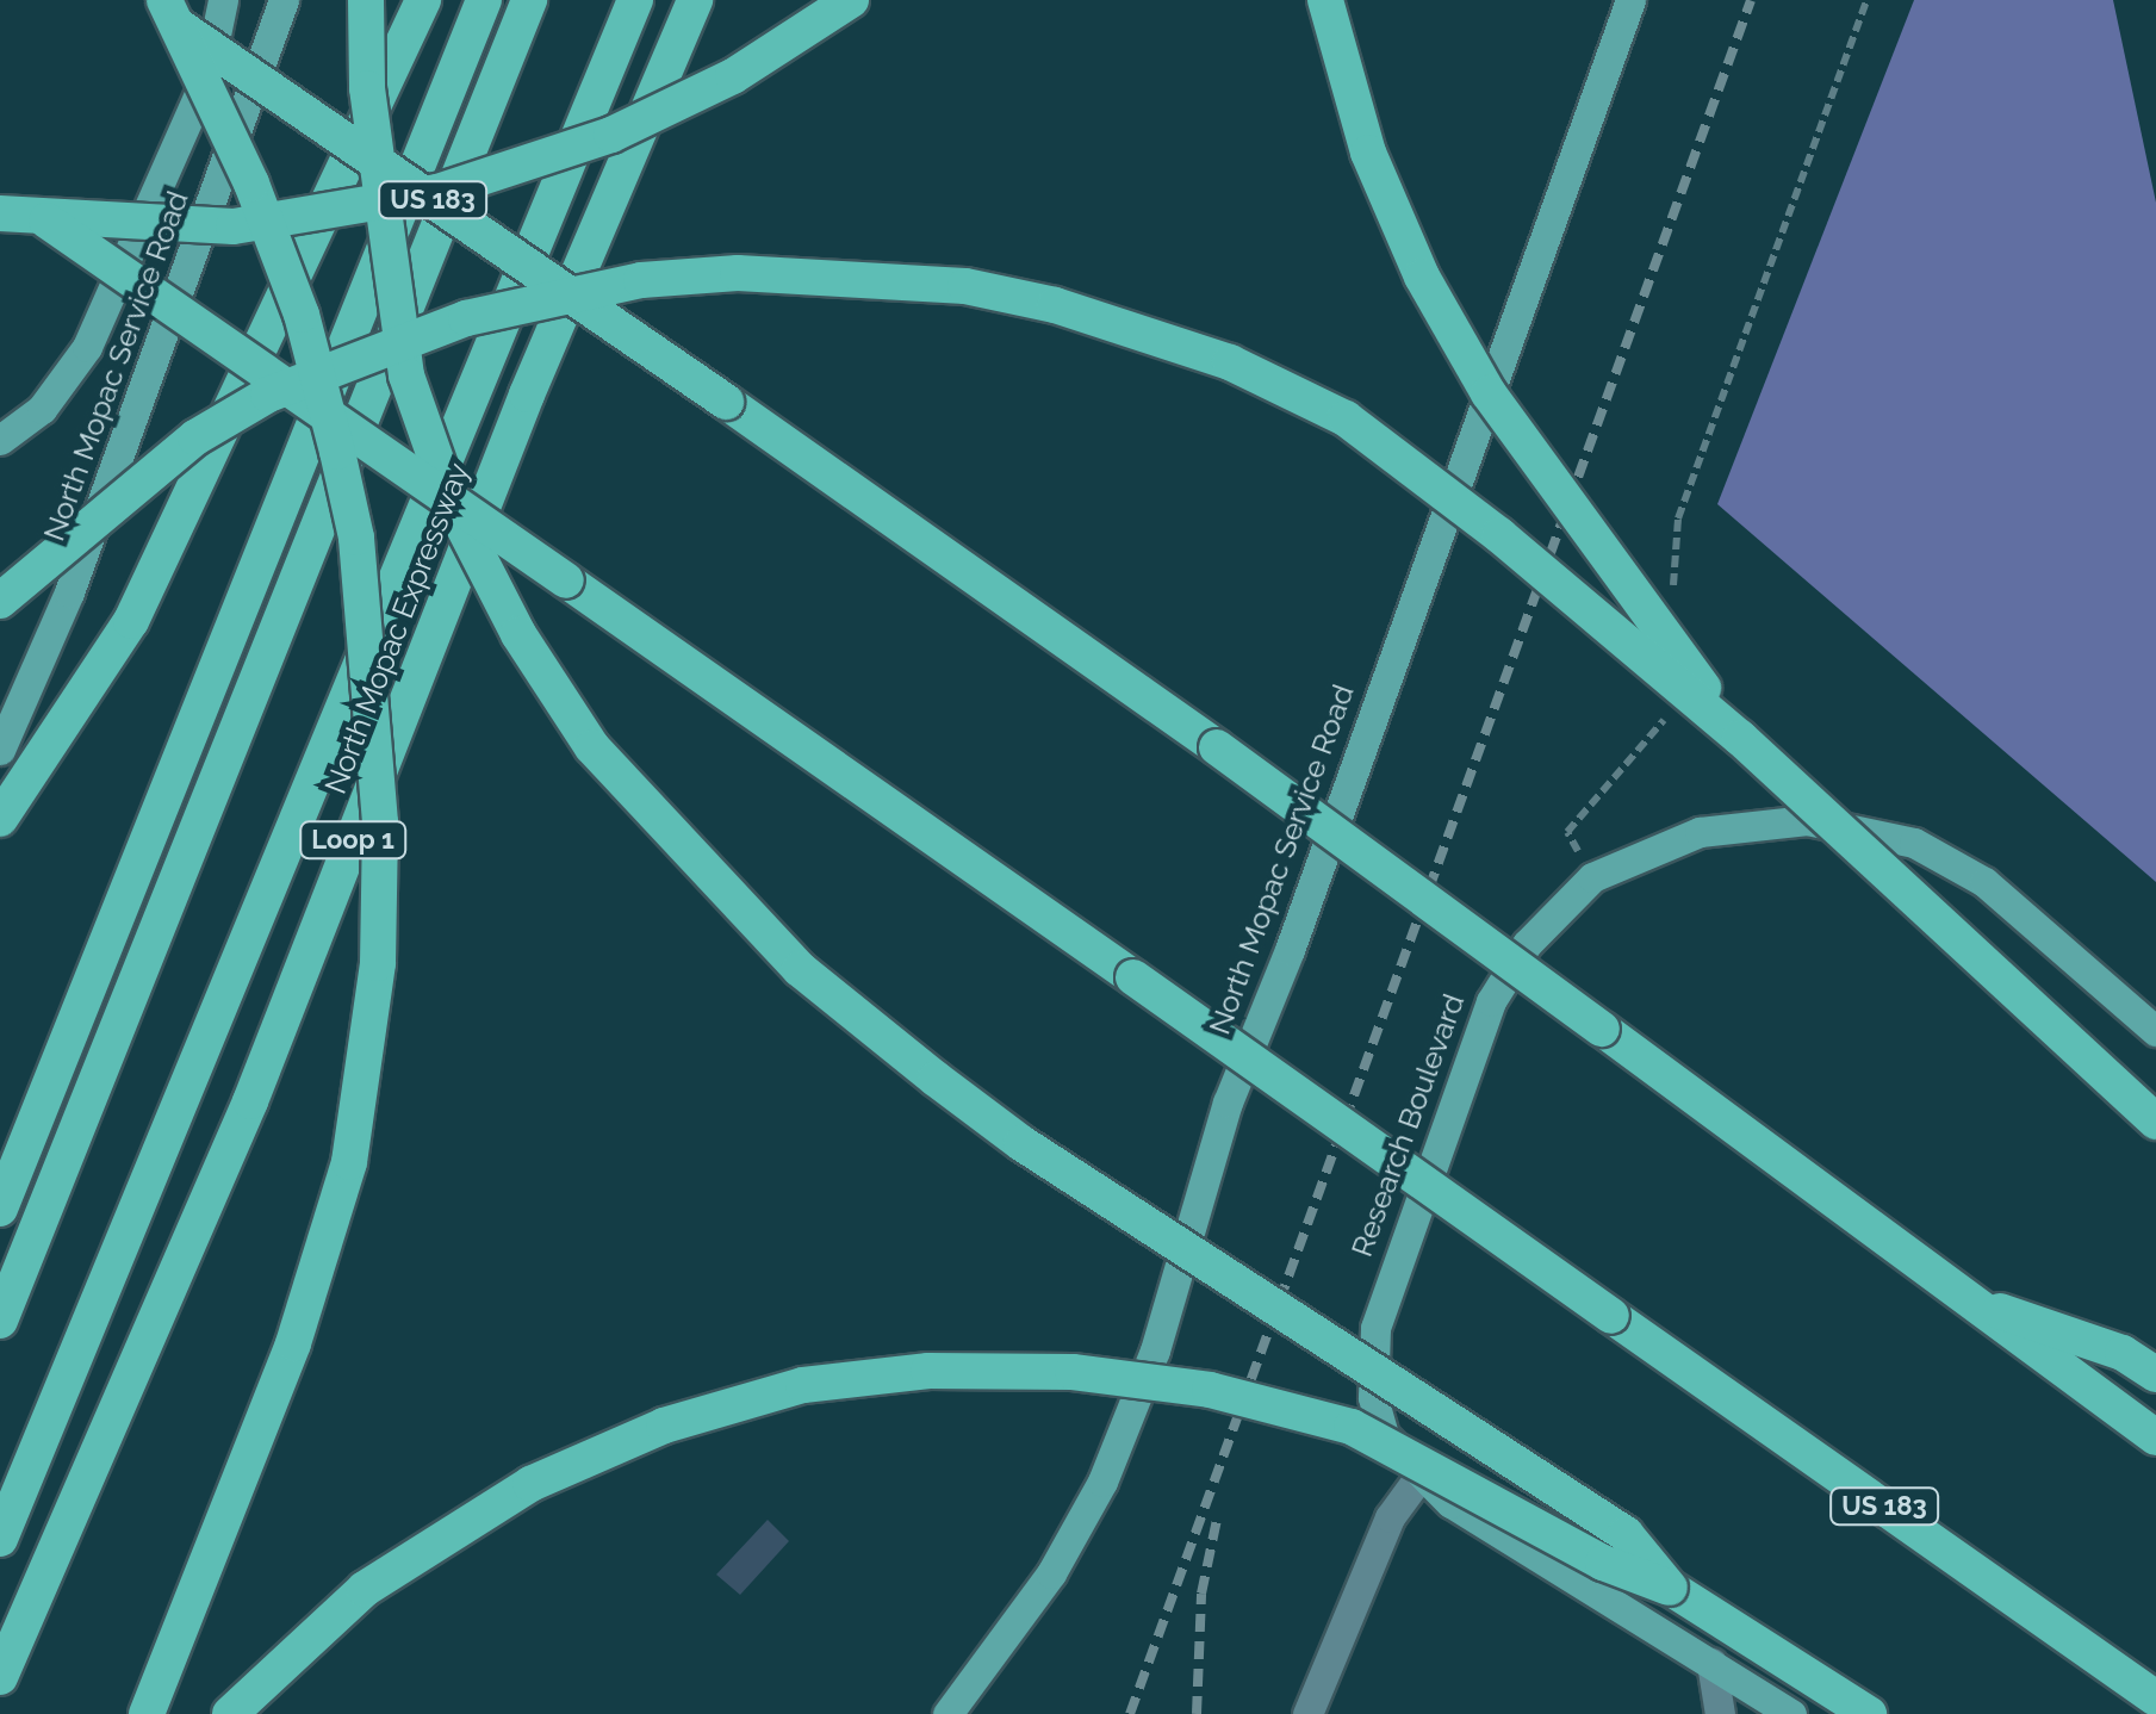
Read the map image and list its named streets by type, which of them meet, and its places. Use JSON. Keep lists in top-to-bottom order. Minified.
{"streets":{"highway":["US 183","North Mopac Expressway","Loop 1"],"main road":["North Mopac Service Road","Research Boulevard"]}}
